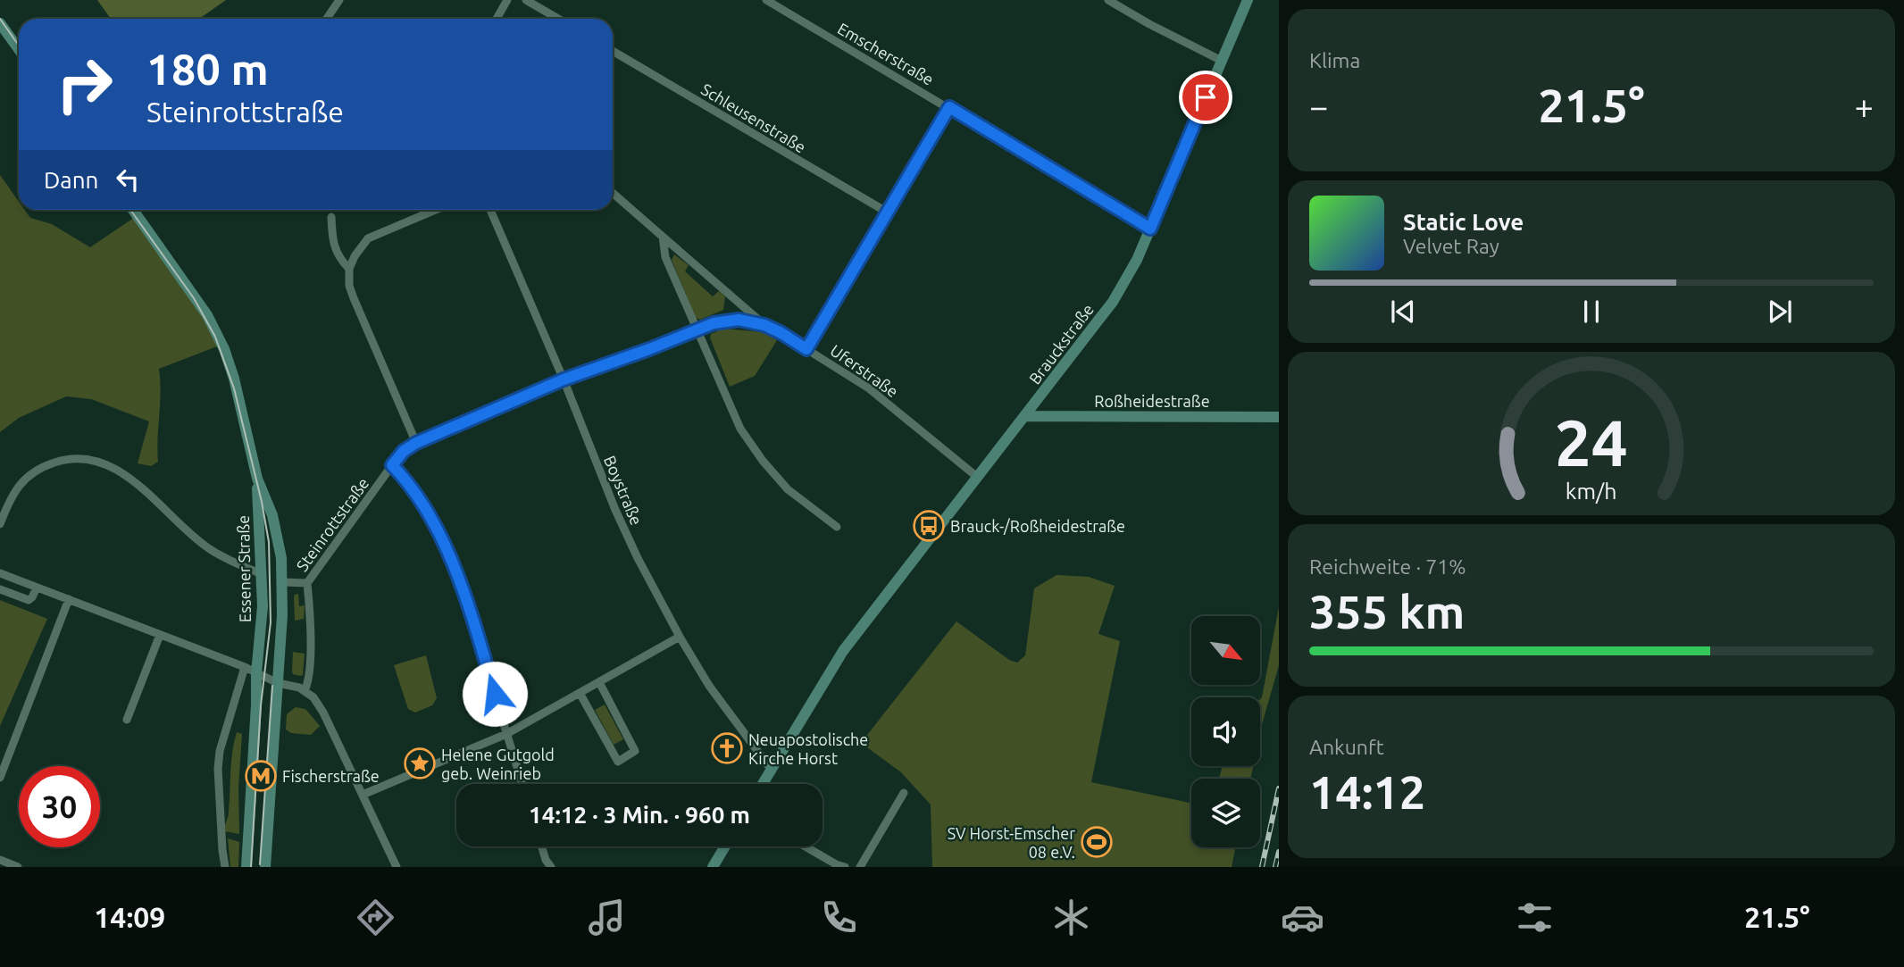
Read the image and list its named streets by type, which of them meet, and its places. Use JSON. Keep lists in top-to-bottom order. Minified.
{"streets":{"main road":["Brauckstraße","Roßheidestraße","Essener Straße"],"street":["Emscherstraße","Schleusenstraße","Uferstraße","Boystraße","Steinrottstraße"]},"crossings":[["Emscherstraße","Brauckstraße"],["Emscherstraße","Uferstraße"],["Schleusenstraße","Uferstraße"],["Brauckstraße","Uferstraße"],["Brauckstraße","Roßheidestraße"],["Brauckstraße","Boystraße"],["Uferstraße","Steinrottstraße"],["Boystraße","Steinrottstraße"],["Steinrottstraße","Essener Straße"]],"places":{"bus stop":["Brauck-/Roßheidestraße"],"church":["Neuapostolische Kirche Horst"],"place":["Helene Gutgold geb. Weinrieb"],"metro station":["Fischerstraße"],"sports":["SV Horst-Emscher 08 e.V."]},"north":"bottom right","page":{"tile":["Klima",["Reichweite · 71%","355 km"],["Ankunft","14:12"]],"turn":["180 m","Steinrottstraße"],"heat":["−","21.5°","+"],"then":"Dann","song":["Static Love","Velvet Ray"],"limit":"30","trip":"14:12 · 3 Min. · 960 m","tabs":["14:09","21.5°"],"gauge":["24","km/h"]}}
